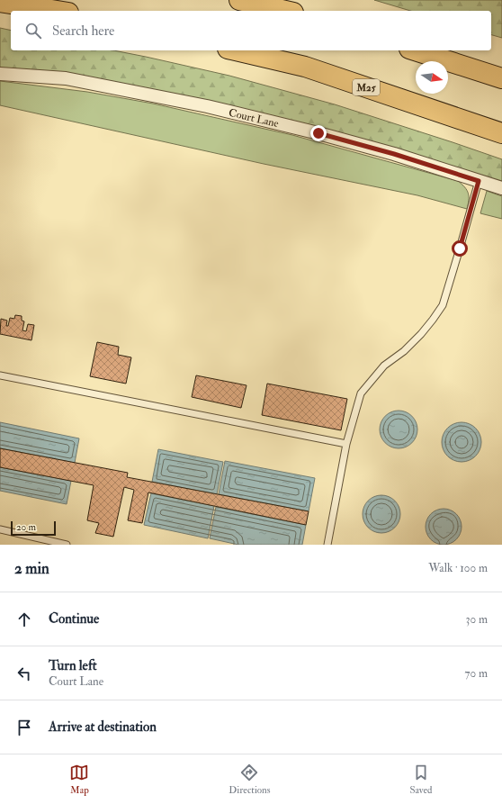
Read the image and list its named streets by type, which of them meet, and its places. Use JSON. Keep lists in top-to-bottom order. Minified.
{"streets":{"highway":["M25"],"street":["Court Lane"]},"scale_bar":"20 m","north":"right","page":{"search":"Search here","scale":"20 m","heading":["2 min","Walk · 100 m"],"list":[["Continue","30 m"],["Turn left","Court Lane","70 m"],"Arrive at destination"],"nav":["Map","Directions","Saved"]}}
